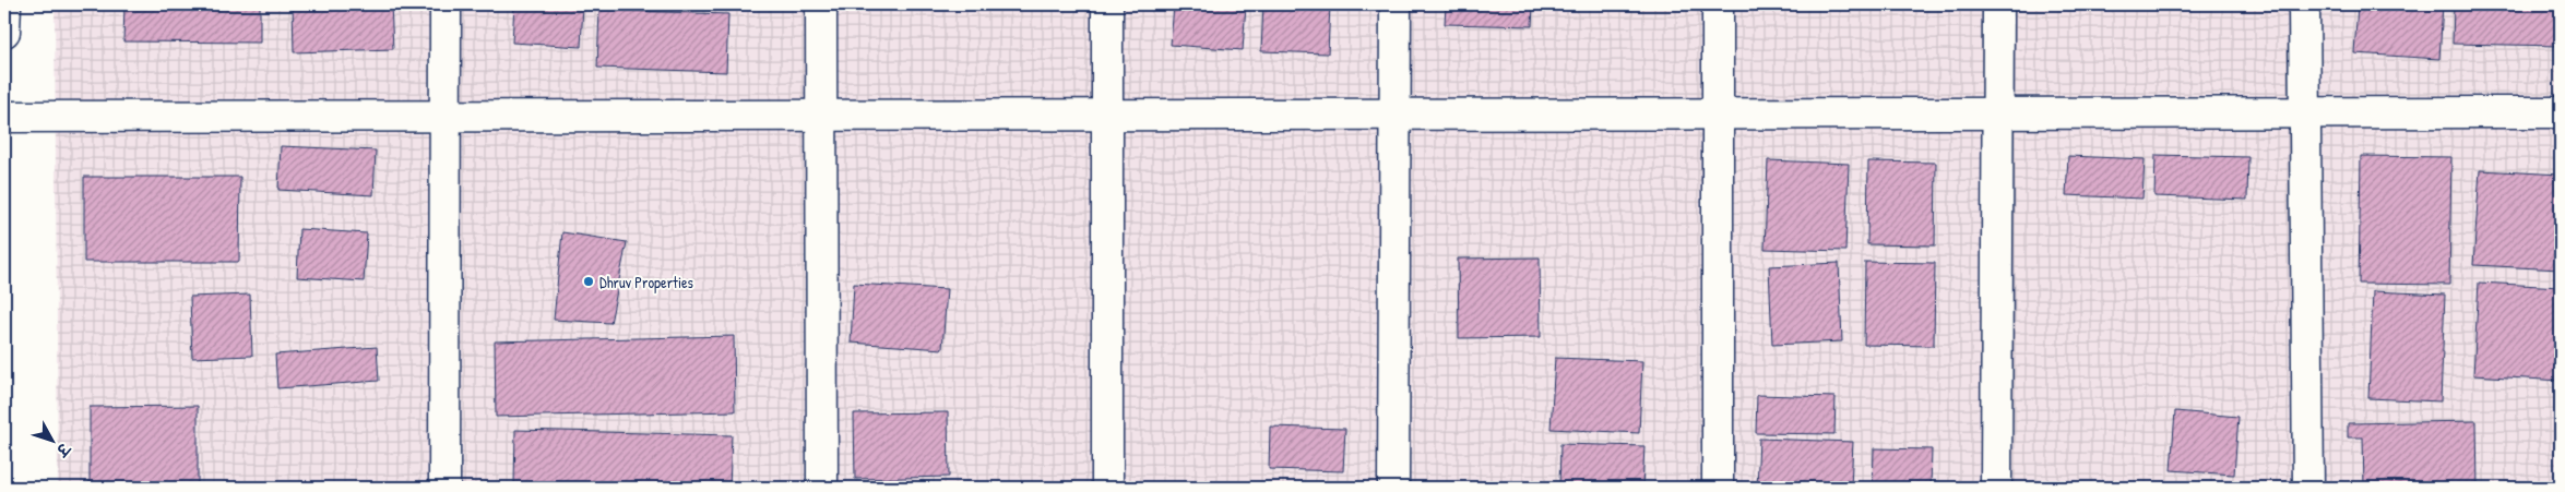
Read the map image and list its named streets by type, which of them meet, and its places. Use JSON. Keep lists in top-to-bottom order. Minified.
{"places":["Dhruv Properties"],"north":"bottom right"}
